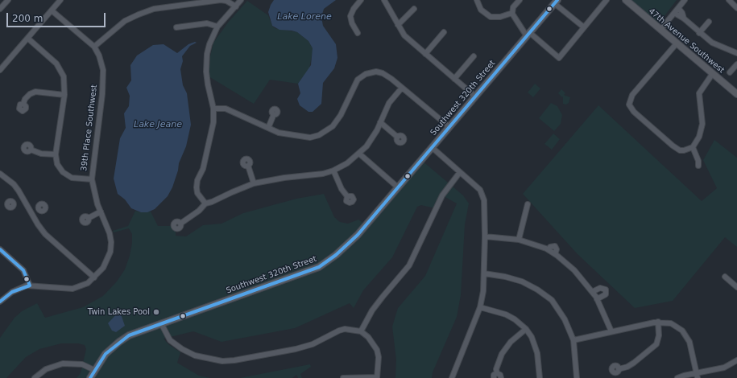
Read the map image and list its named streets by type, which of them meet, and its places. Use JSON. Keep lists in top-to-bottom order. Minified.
{"streets":{"main road":["47th Avenue Southwest","Southwest 320th Street"],"street":["39th Place Southwest"]},"water":["Lake Lorene","Lake Jeane"],"places":["Twin Lakes Pool"],"scale_bar":"200 m"}
